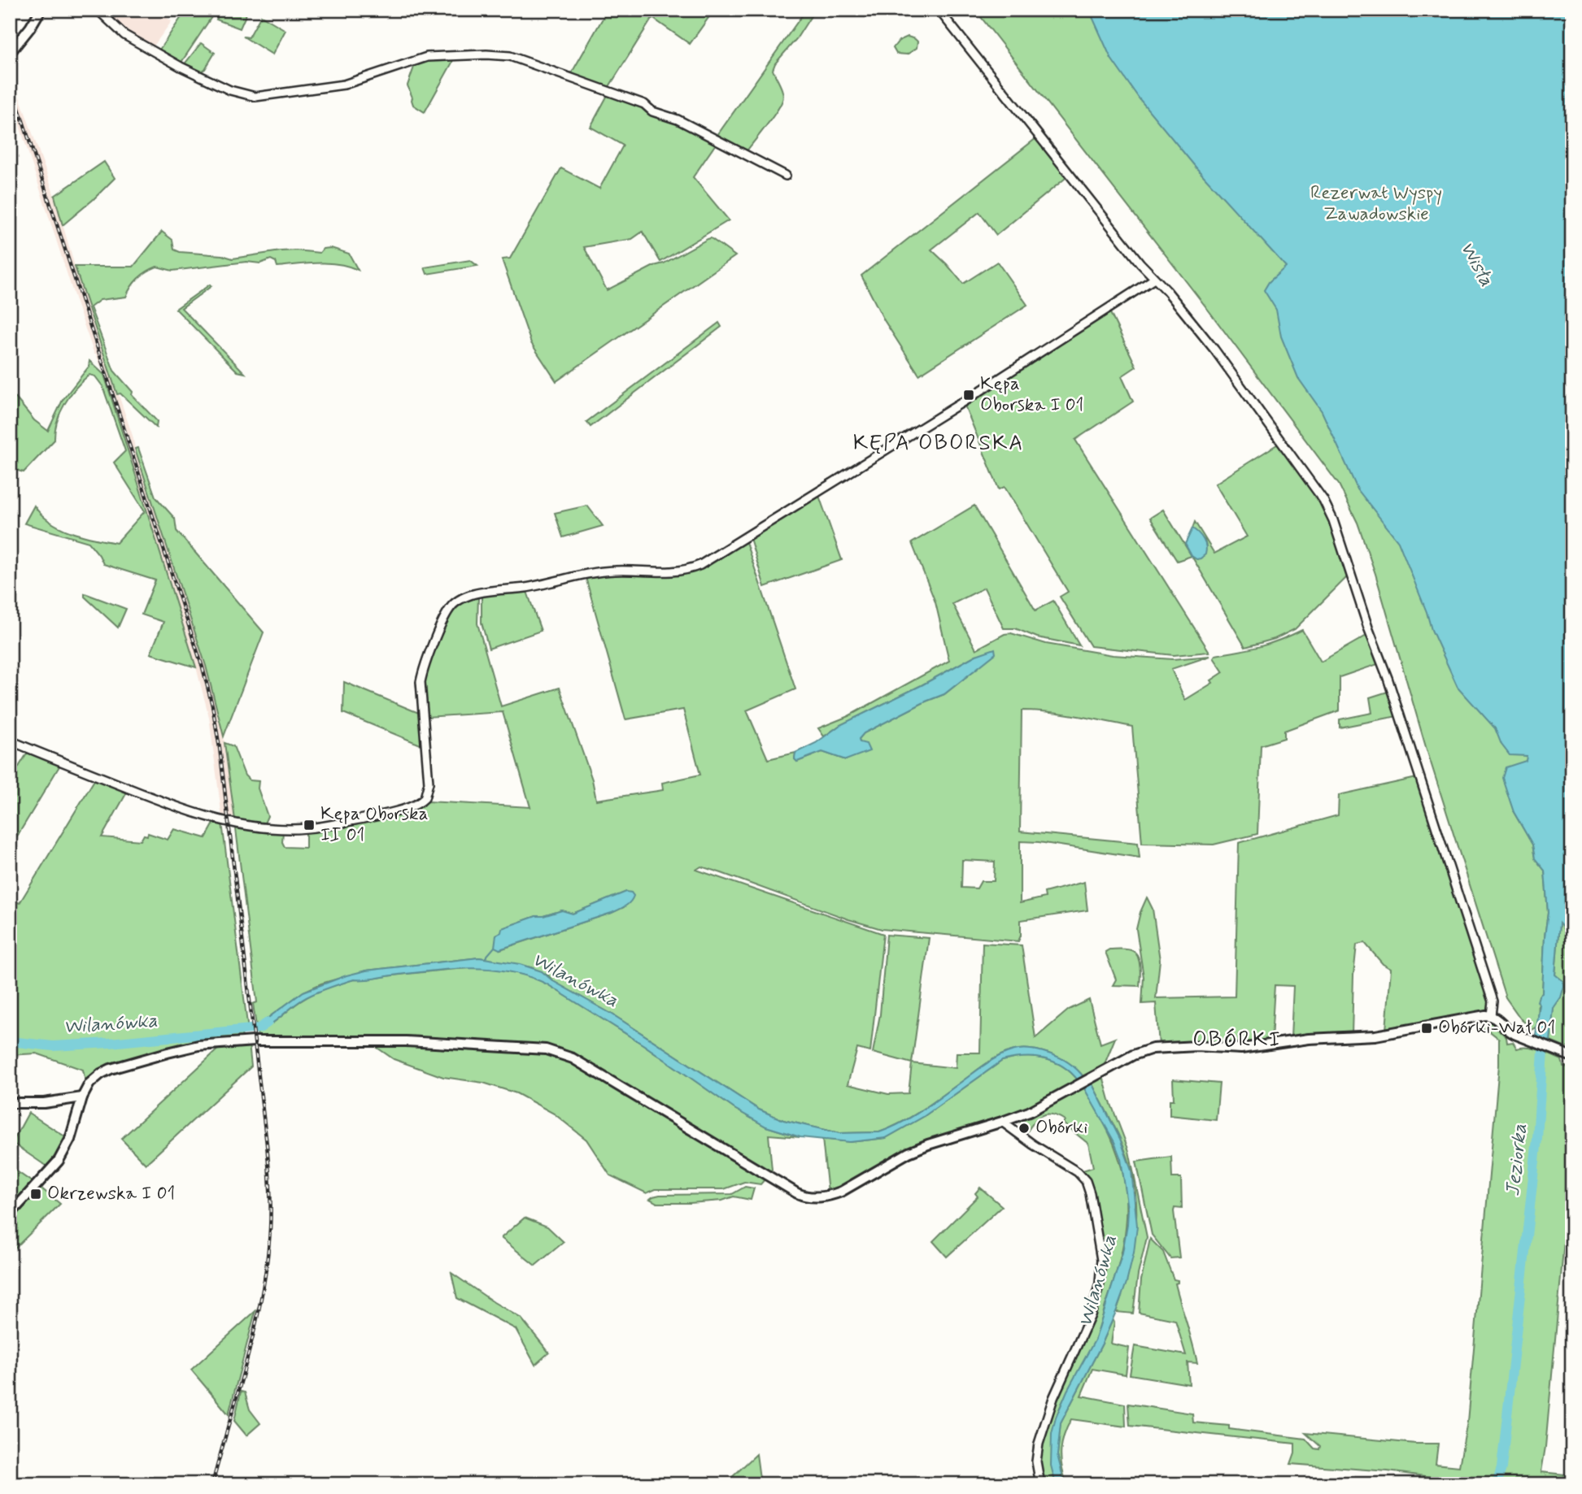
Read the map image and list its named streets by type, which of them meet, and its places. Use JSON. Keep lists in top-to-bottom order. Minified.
{"districts":["KĘPA OBORSKA","OBÓRKI"],"water":["Wisła","Wilanówka","Jeziorka"],"parks":["Rezerwat Wyspy Zawadowskie"],"places":{"transit":["Kępa Oborska I 01","Kępa Oborska II 01","Obórki-Wał 01","Okrzewska I 01"],"other":["Obórki"]}}
